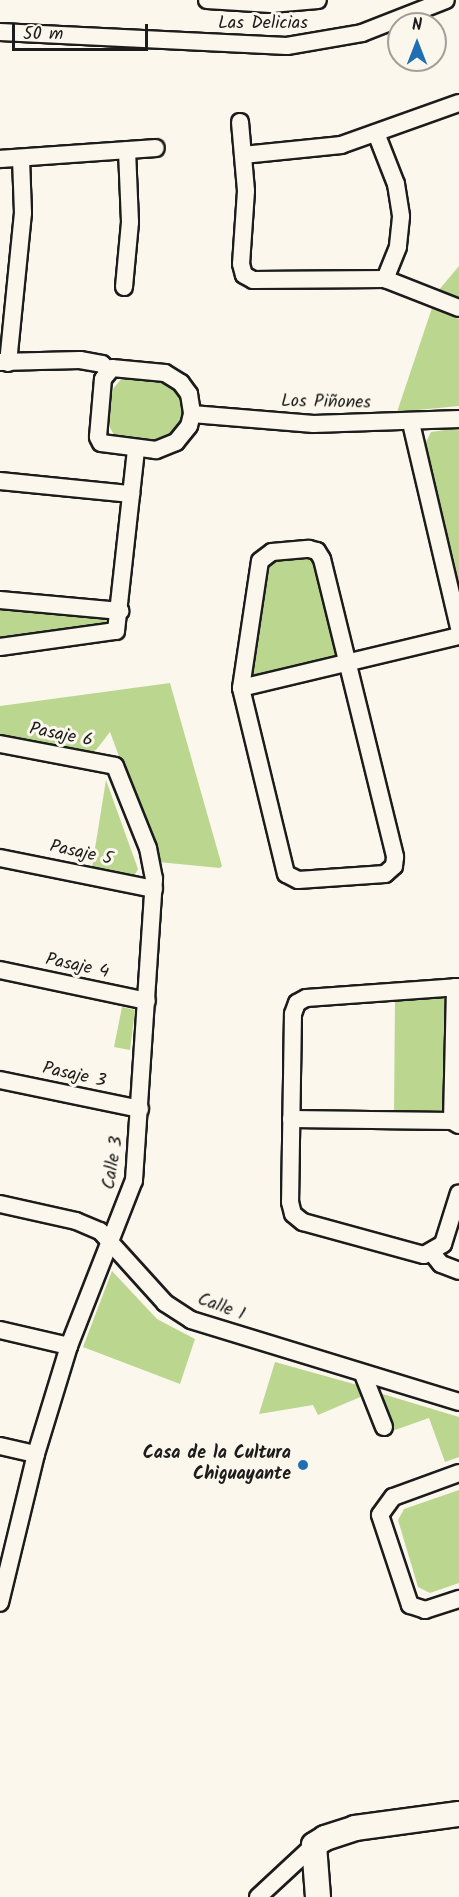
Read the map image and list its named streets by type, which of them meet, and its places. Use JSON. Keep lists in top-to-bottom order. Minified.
{"streets":{"street":["Las Delicias","Los Piñones","Pasaje 6","Pasaje 5","Pasaje 4","Pasaje 3","Calle 3","Calle 1"]},"crossings":[["Pasaje 6","Calle 3"],["Pasaje 5","Calle 3"],["Pasaje 4","Calle 3"],["Pasaje 3","Calle 3"],["Calle 3","Calle 1"]],"places":["Casa de la Cultura Chiguayante"],"scale_bar":"50 m","north":"top"}
